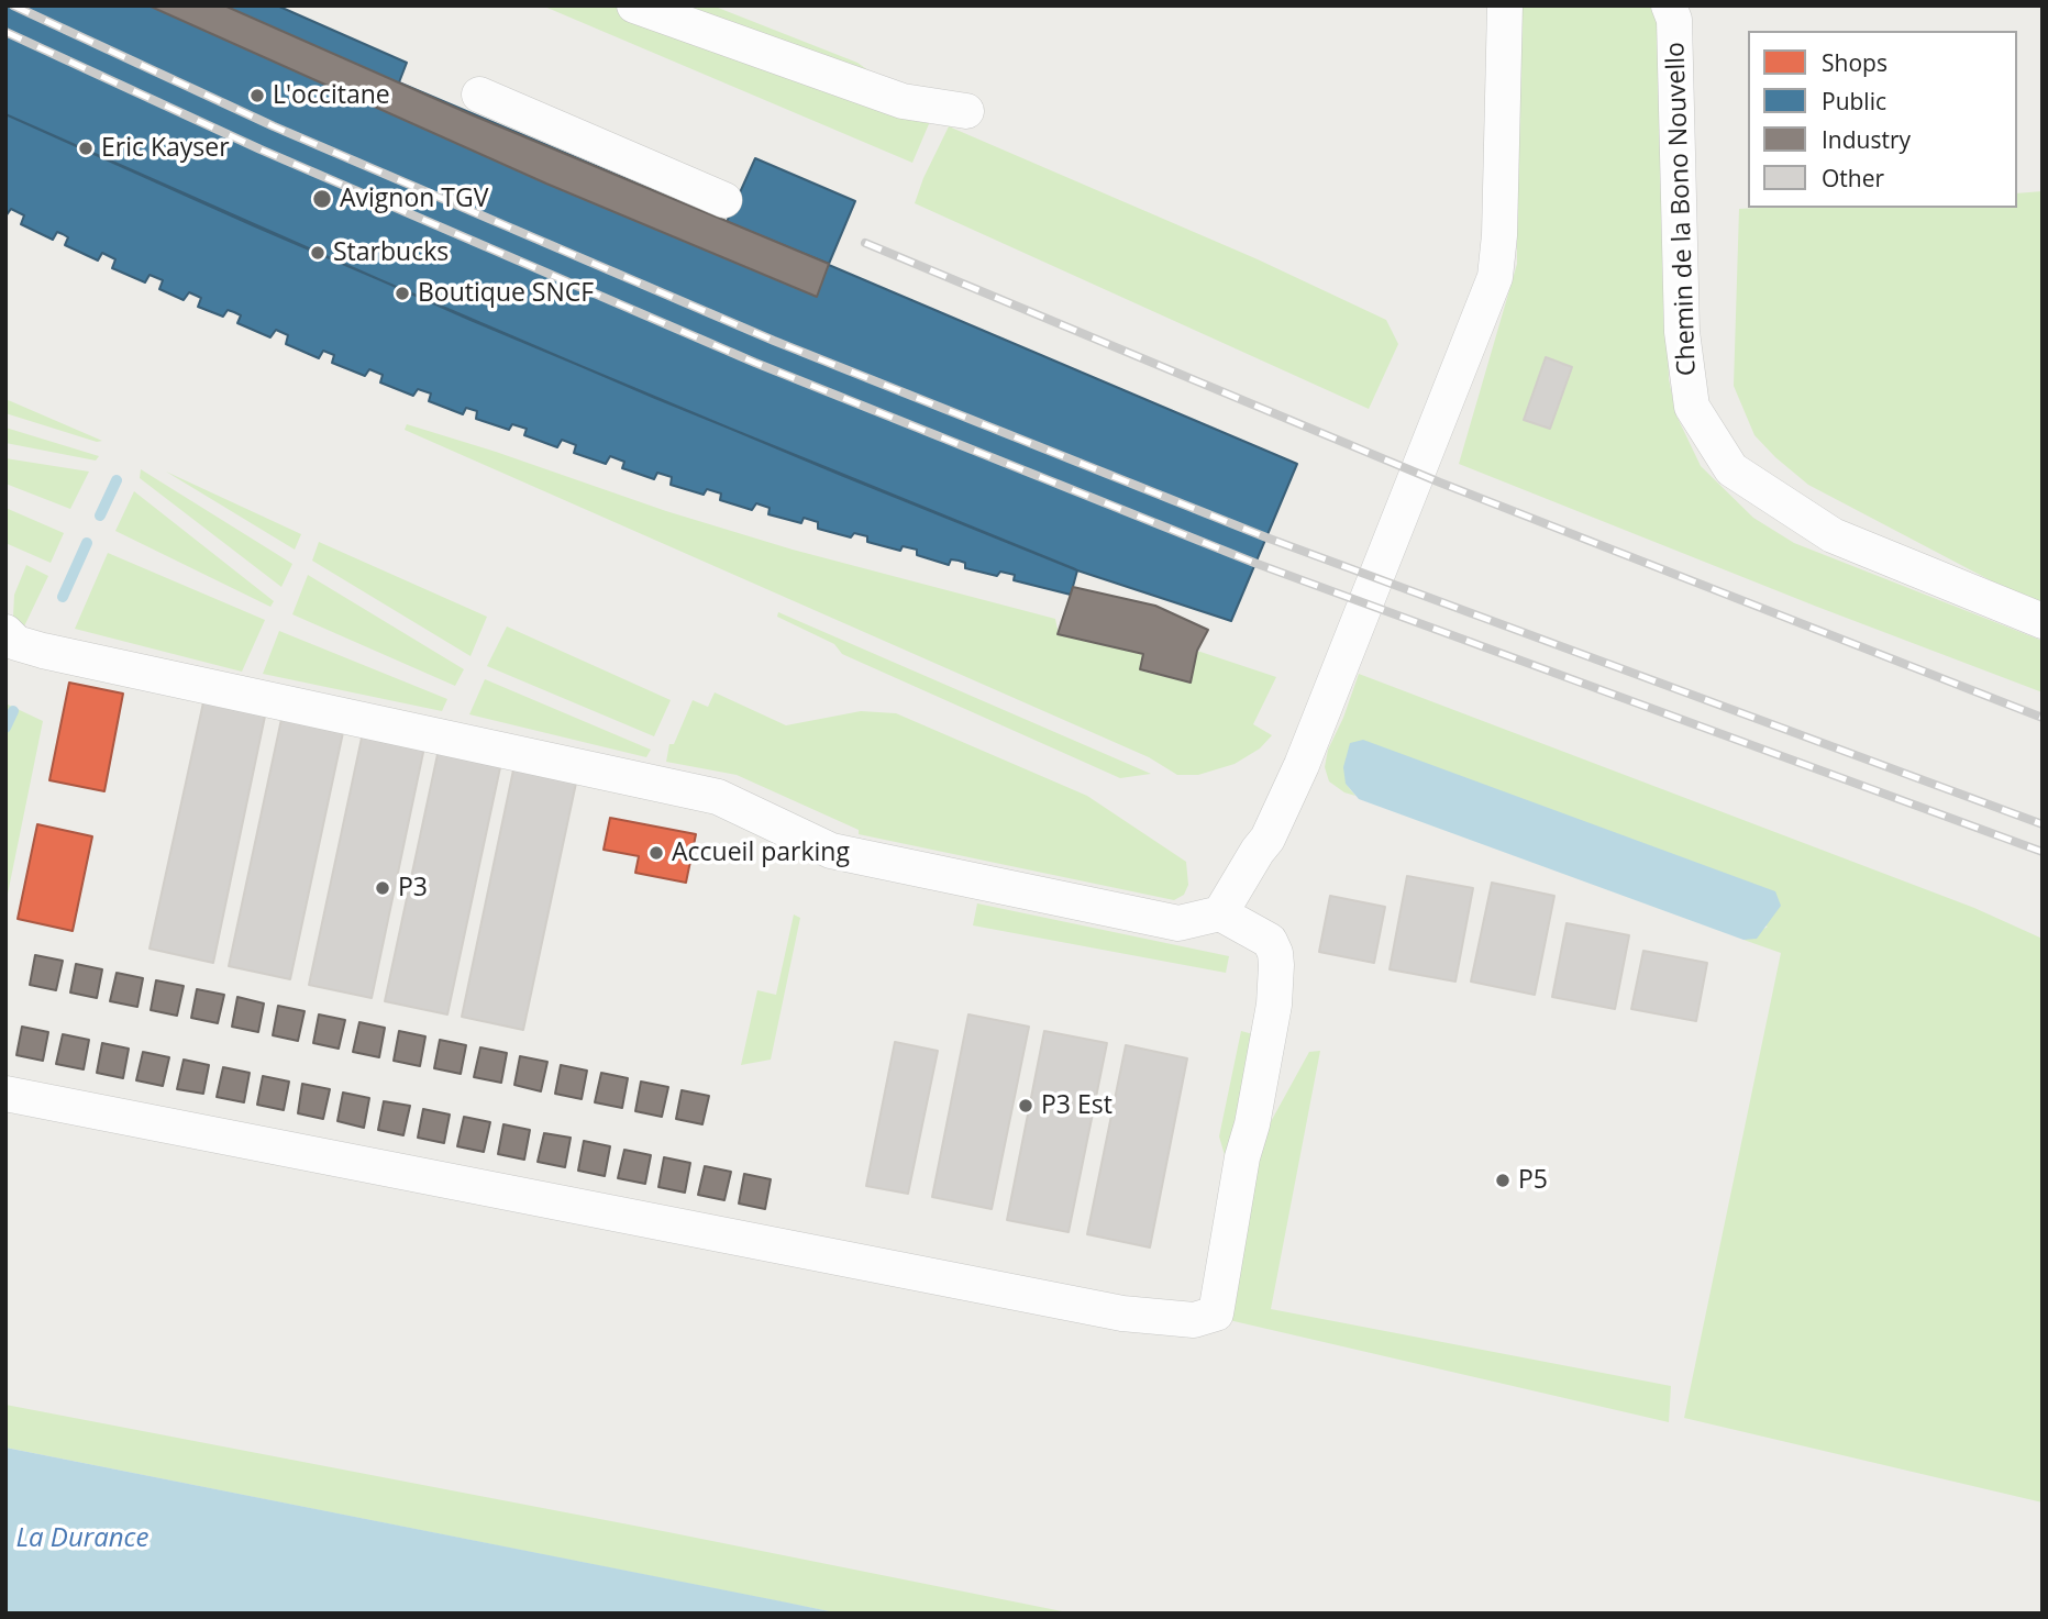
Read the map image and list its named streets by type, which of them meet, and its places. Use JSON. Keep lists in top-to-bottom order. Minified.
{"streets":{"street":["Chemin de la Bono Nouvello"]},"water":["La Durance"],"places":["L'occitane","Eric Kayser","Avignon TGV","Starbucks","Boutique SNCF","Accueil parking","P3","P3 Est","P5"],"legend":["Shops","Public","Industry","Other"]}
